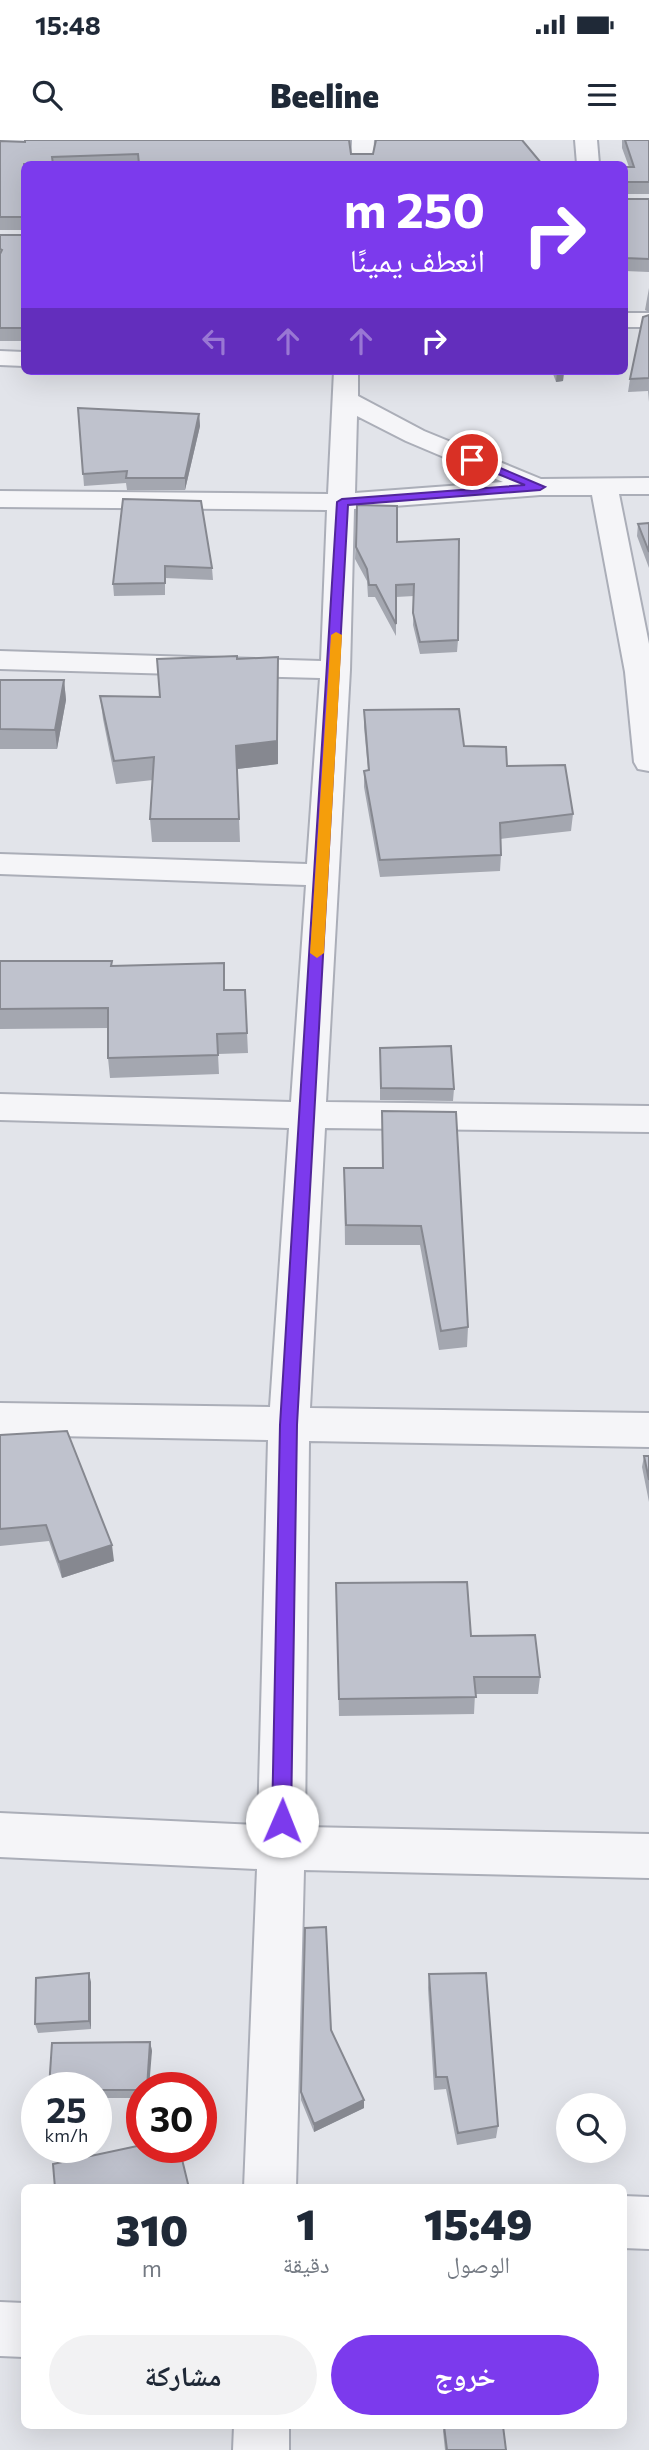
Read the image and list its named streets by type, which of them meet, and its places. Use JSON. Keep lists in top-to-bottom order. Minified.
{"page":{"status":"15:48","header":"Beeline","turn":["250 m","انعطف يمينًا"],"speed":"25 km/h","limit":"30","eta":["15:49","الوصول","1","دقيقة","310","m"],"buttons":["خروج","مشاركة"]}}
